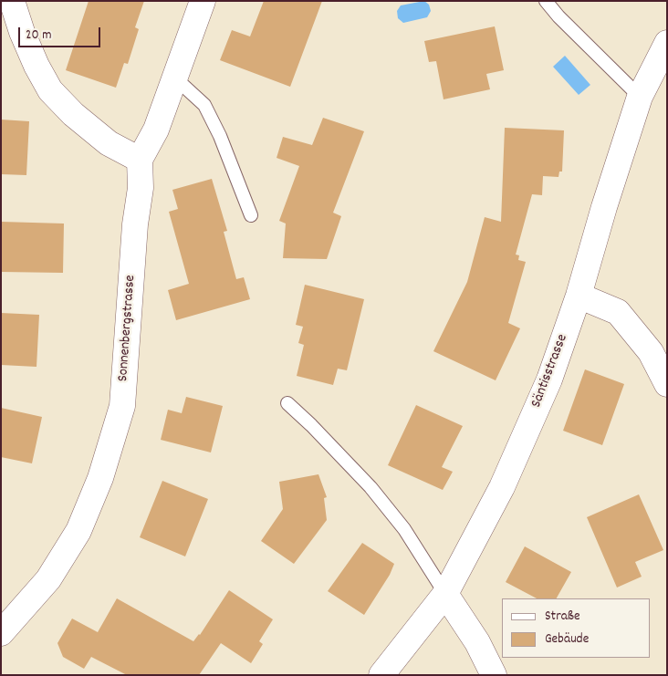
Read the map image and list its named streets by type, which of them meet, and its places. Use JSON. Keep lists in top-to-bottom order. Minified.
{"streets":{"street":["Sonnenbergstrasse","Säntisstrasse"]},"legend":["Straße","Gebäude"],"scale_bar":"20 m"}
